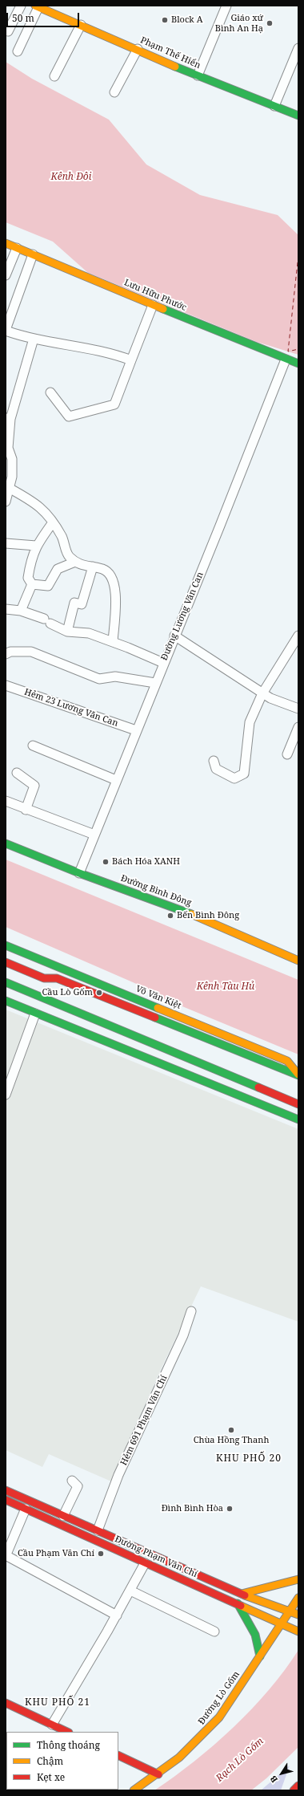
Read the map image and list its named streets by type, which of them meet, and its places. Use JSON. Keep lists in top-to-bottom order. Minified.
{"streets":{"main road":["Phạm Thế Hiển","Lưu Hữu Phước","Đường Bình Đông","Võ Văn Kiệt","Đường Phạm Văn Chí","Đường Lò Gốm"],"street":["Đường Lương Văn Can","Hẻm 23 Lương Văn Can","Hẻm 691 Phạm Văn Chí"]},"crossings":[["Lưu Hữu Phước","Đường Lương Văn Can"],["Đường Lương Văn Can","Hẻm 23 Lương Văn Can"],["Đường Lương Văn Can","Đường Bình Đông"],["Hẻm 691 Phạm Văn Chí","Đường Phạm Văn Chí"],["Đường Phạm Văn Chí","Đường Lò Gốm"]],"districts":["KHU PHỐ 20","KHU PHỐ 21"],"water":["Kênh Đôi","Kênh Tàu Hủ","Rạch Lò Gốm"],"places":["Block A","Giáo xứ Bình An Hạ","Bách Hóa XANH","Bến Bình Đông","Cầu Lò Gốm","Chùa Hồng Thanh","Đình Bình Hòa","Cầu Phạm Văn Chí"],"legend":["Thông thoáng","Chậm","Kẹt xe"],"scale_bar":"50 m","north":"bottom left"}
